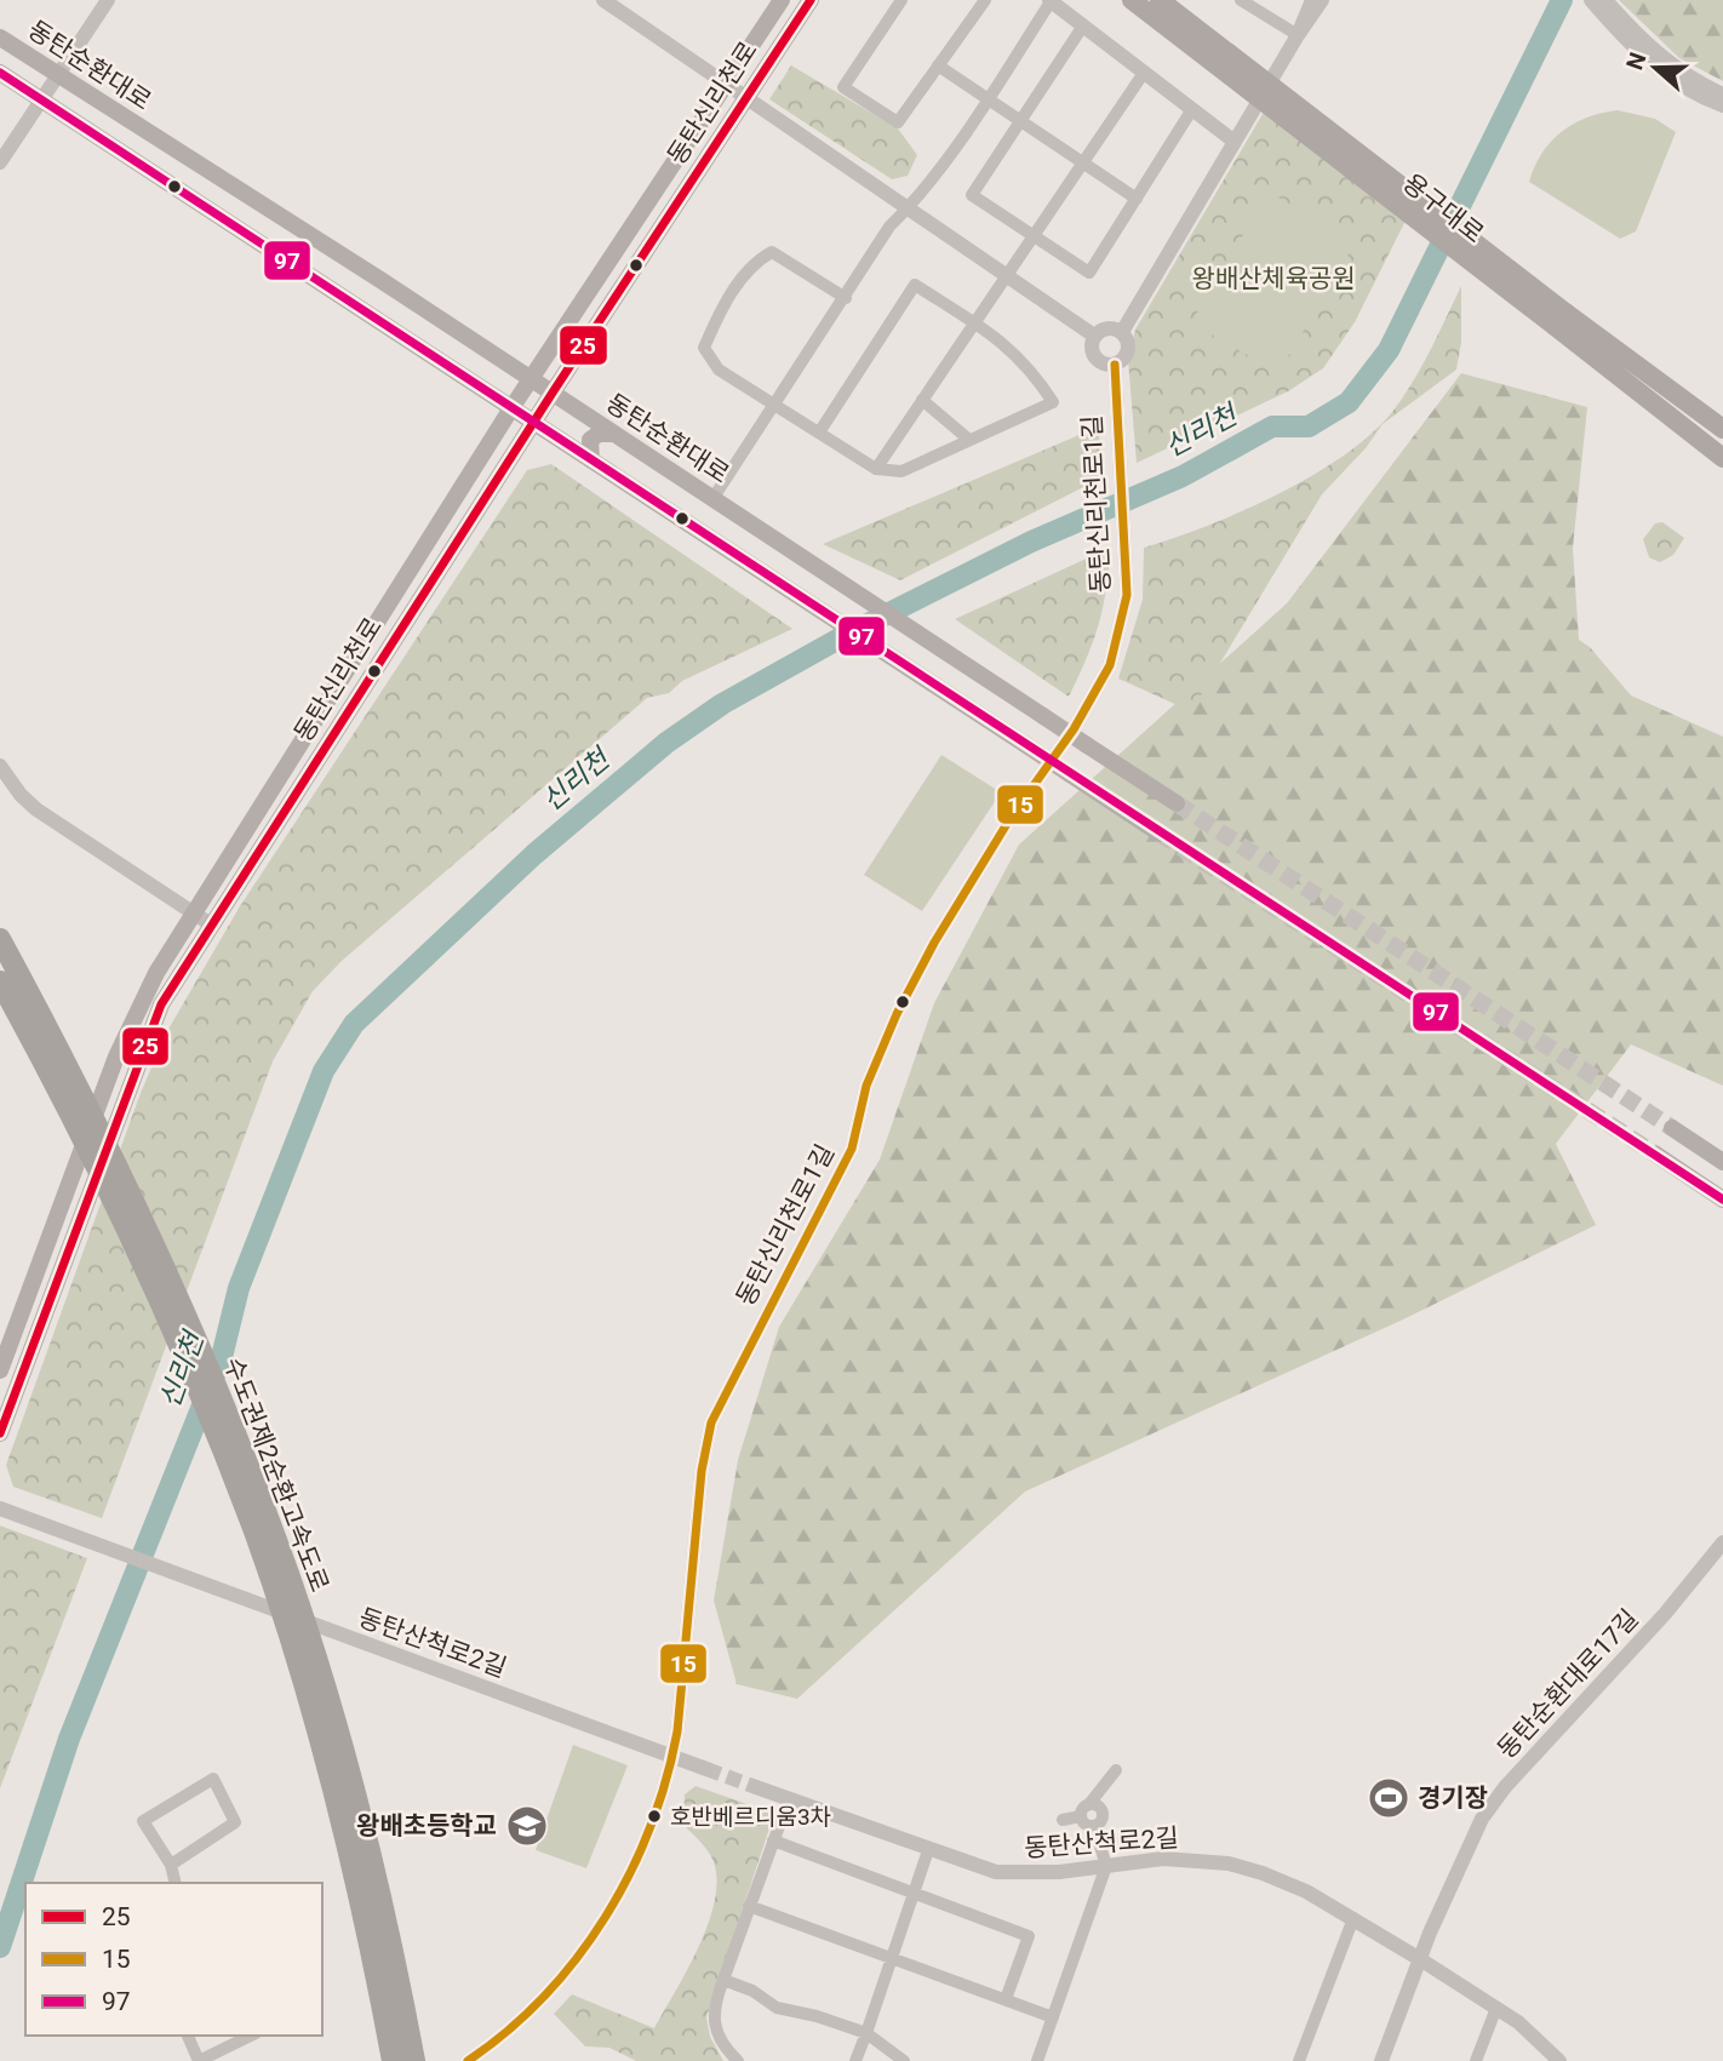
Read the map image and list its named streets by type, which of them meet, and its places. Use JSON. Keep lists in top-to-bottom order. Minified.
{"streets":{"highway":["용구대로","수도권제2순환고속도로"],"main road":["동탄순환대로","동탄신리천로"],"street":["동탄신리천로1길","동탄산척로2길","동탄순환대로17길"]},"crossings":[["동탄순환대로","동탄신리천로"],["동탄신리천로1길","동탄산척로2길"],["동탄산척로2길","동탄순환대로17길"]],"water":["신리천"],"parks":["왕배산체육공원"],"places":{"sports":["경기장"],"other":["호반베르디움3차"],"school or university":["왕배초등학교"]},"lines":["transit line 25","transit line 97","transit line 15"],"legend":["25","15","97"],"north":"left"}
